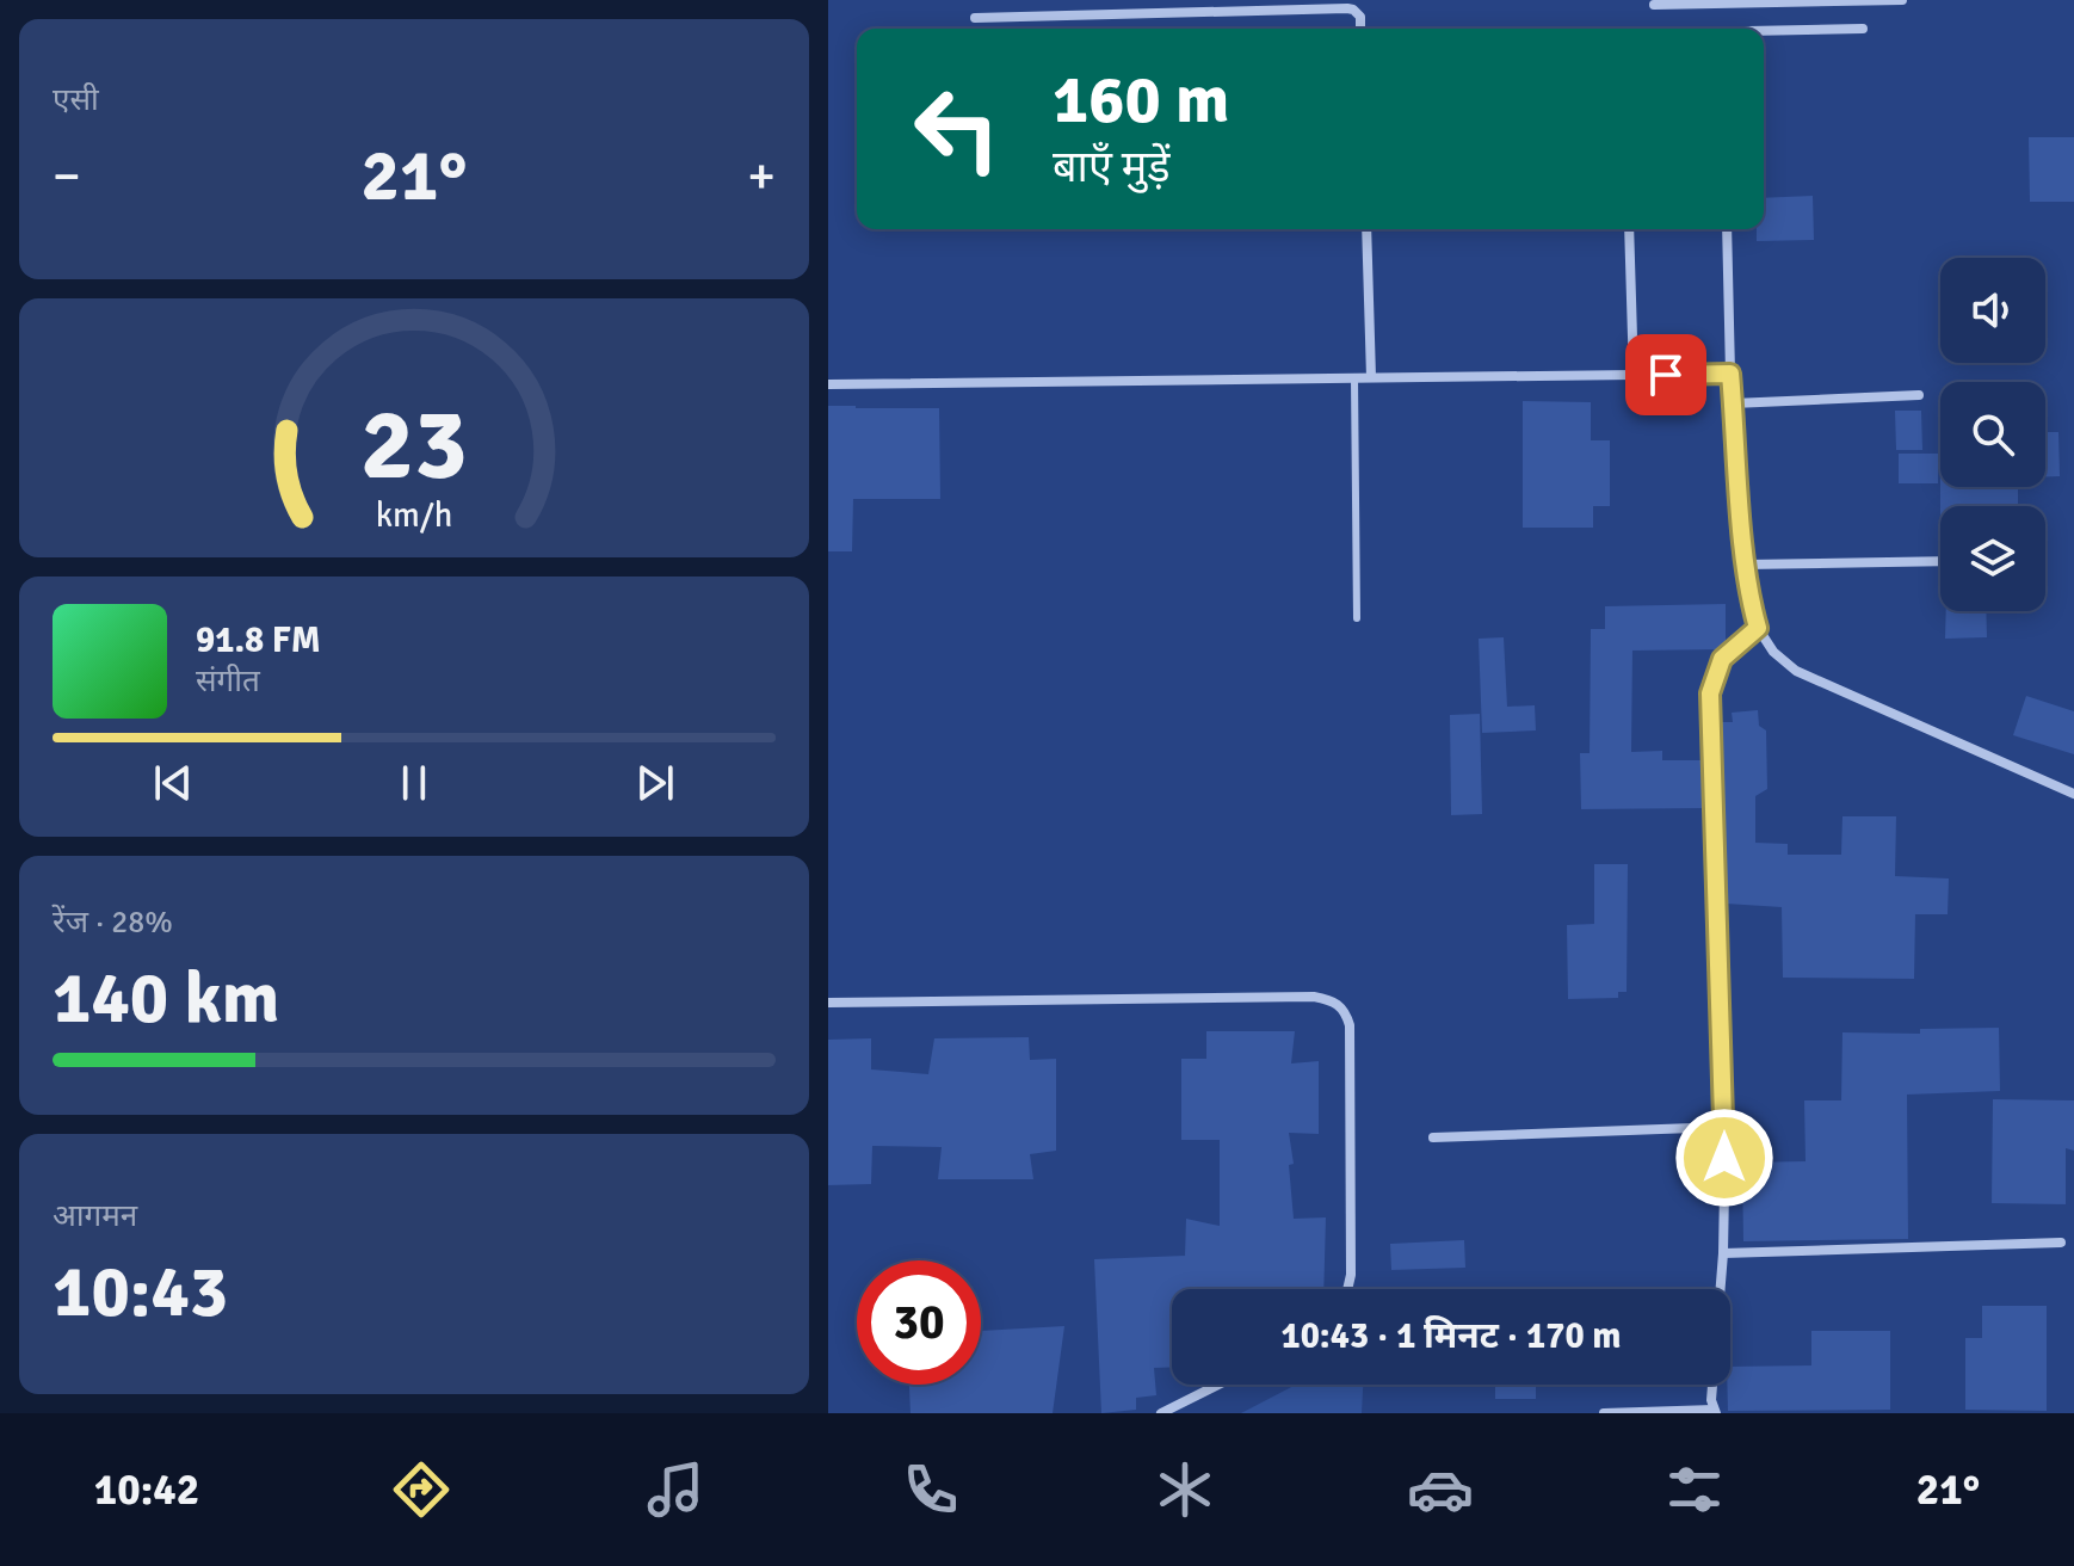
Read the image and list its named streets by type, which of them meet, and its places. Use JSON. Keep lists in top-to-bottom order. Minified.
{"page":{"tile":["एसी",["रेंज · 28%","140 km"],["आगमन","10:43"]],"turn":["160 m","बाएँ मुड़ें"],"heat":["−","21°","+"],"song":["91.8 FM","संगीत"],"limit":"30","trip":"10:43 · 1 मिनट · 170 m","tabs":["10:42","21°"],"gauge":["23","km/h"]}}
